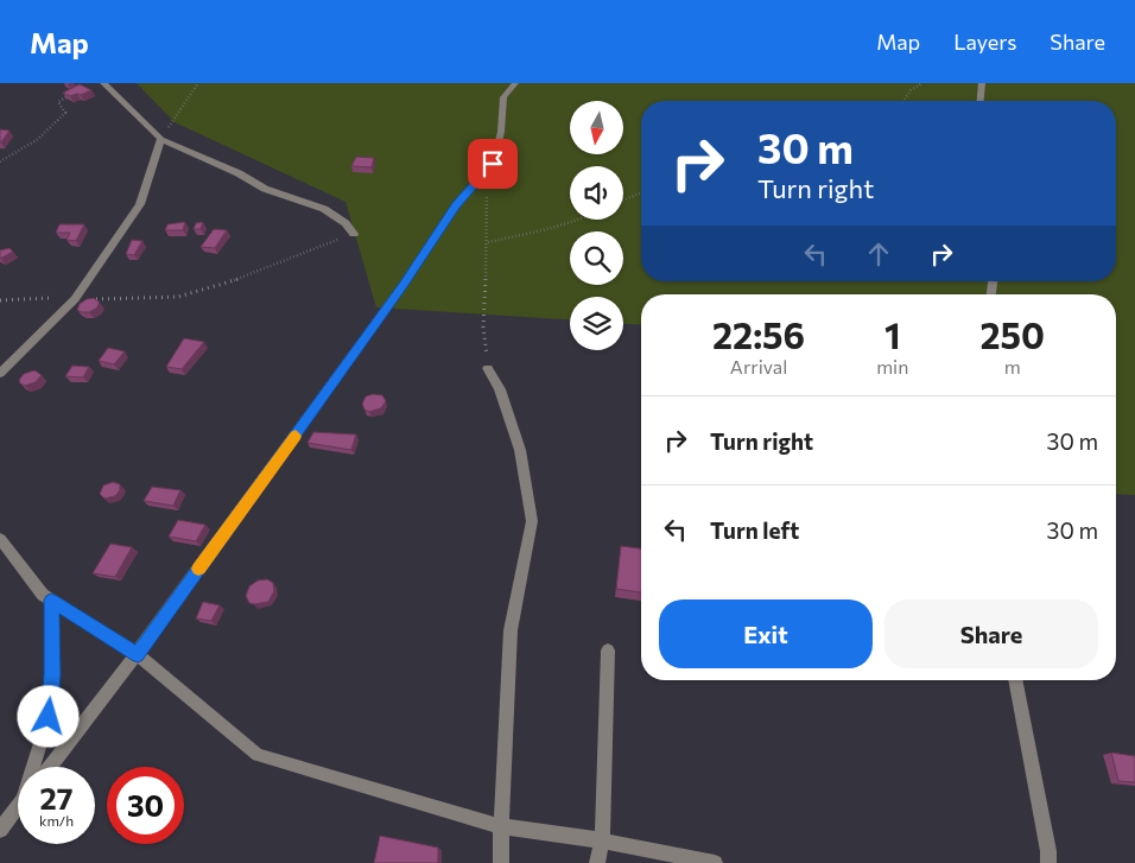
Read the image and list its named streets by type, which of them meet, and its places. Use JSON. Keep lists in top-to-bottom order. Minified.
{"north":"bottom","page":{"header":"Map","nav":["Map","Layers","Share"],"turn":["30 m","Turn right"],"eta":["22:56","Arrival","1","min","250","m"],"list":[{"name":"Turn right","value":"30 m"},{"name":"Turn left","value":"30 m"}],"buttons":["Exit","Share"],"speed":"27 km/h","limit":"30"}}
